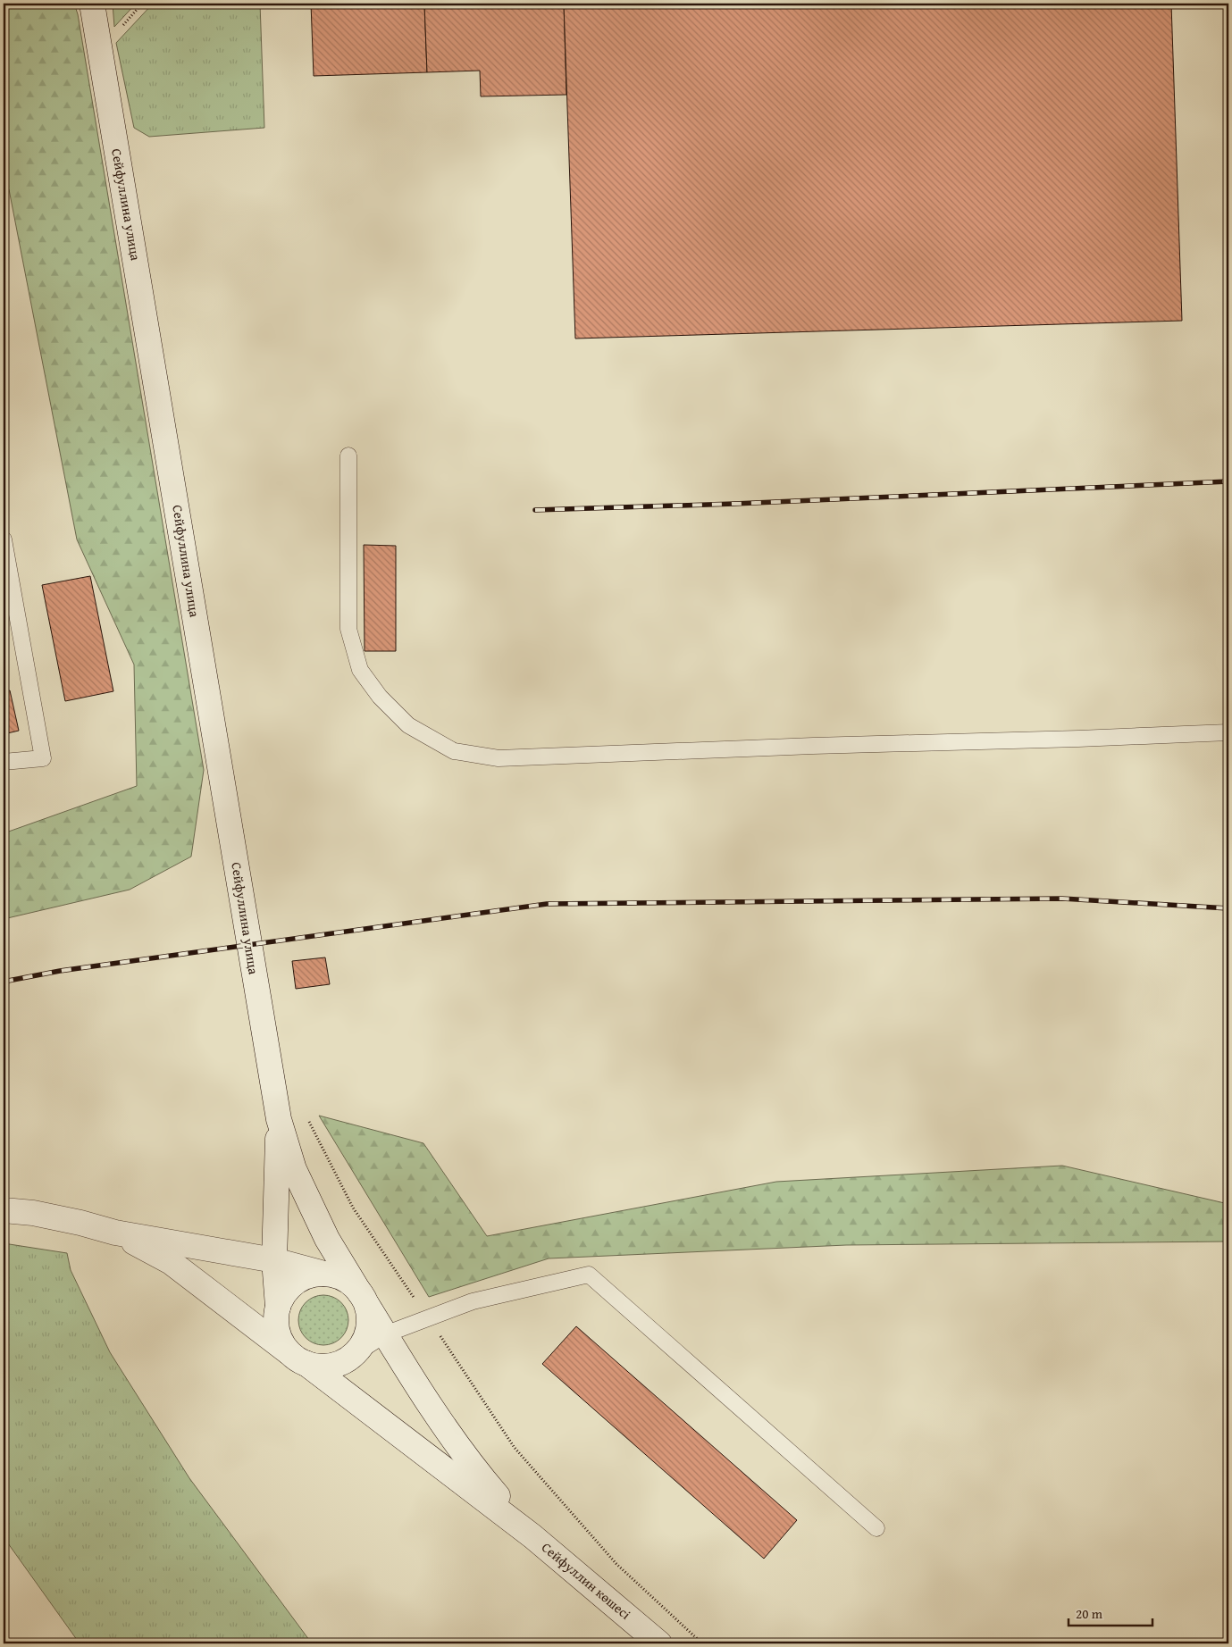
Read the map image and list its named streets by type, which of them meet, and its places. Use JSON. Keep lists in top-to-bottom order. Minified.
{"streets":{"main road":["Сейфуллина улица","Сейфуллин көшесі"]},"scale_bar":"20 m"}
